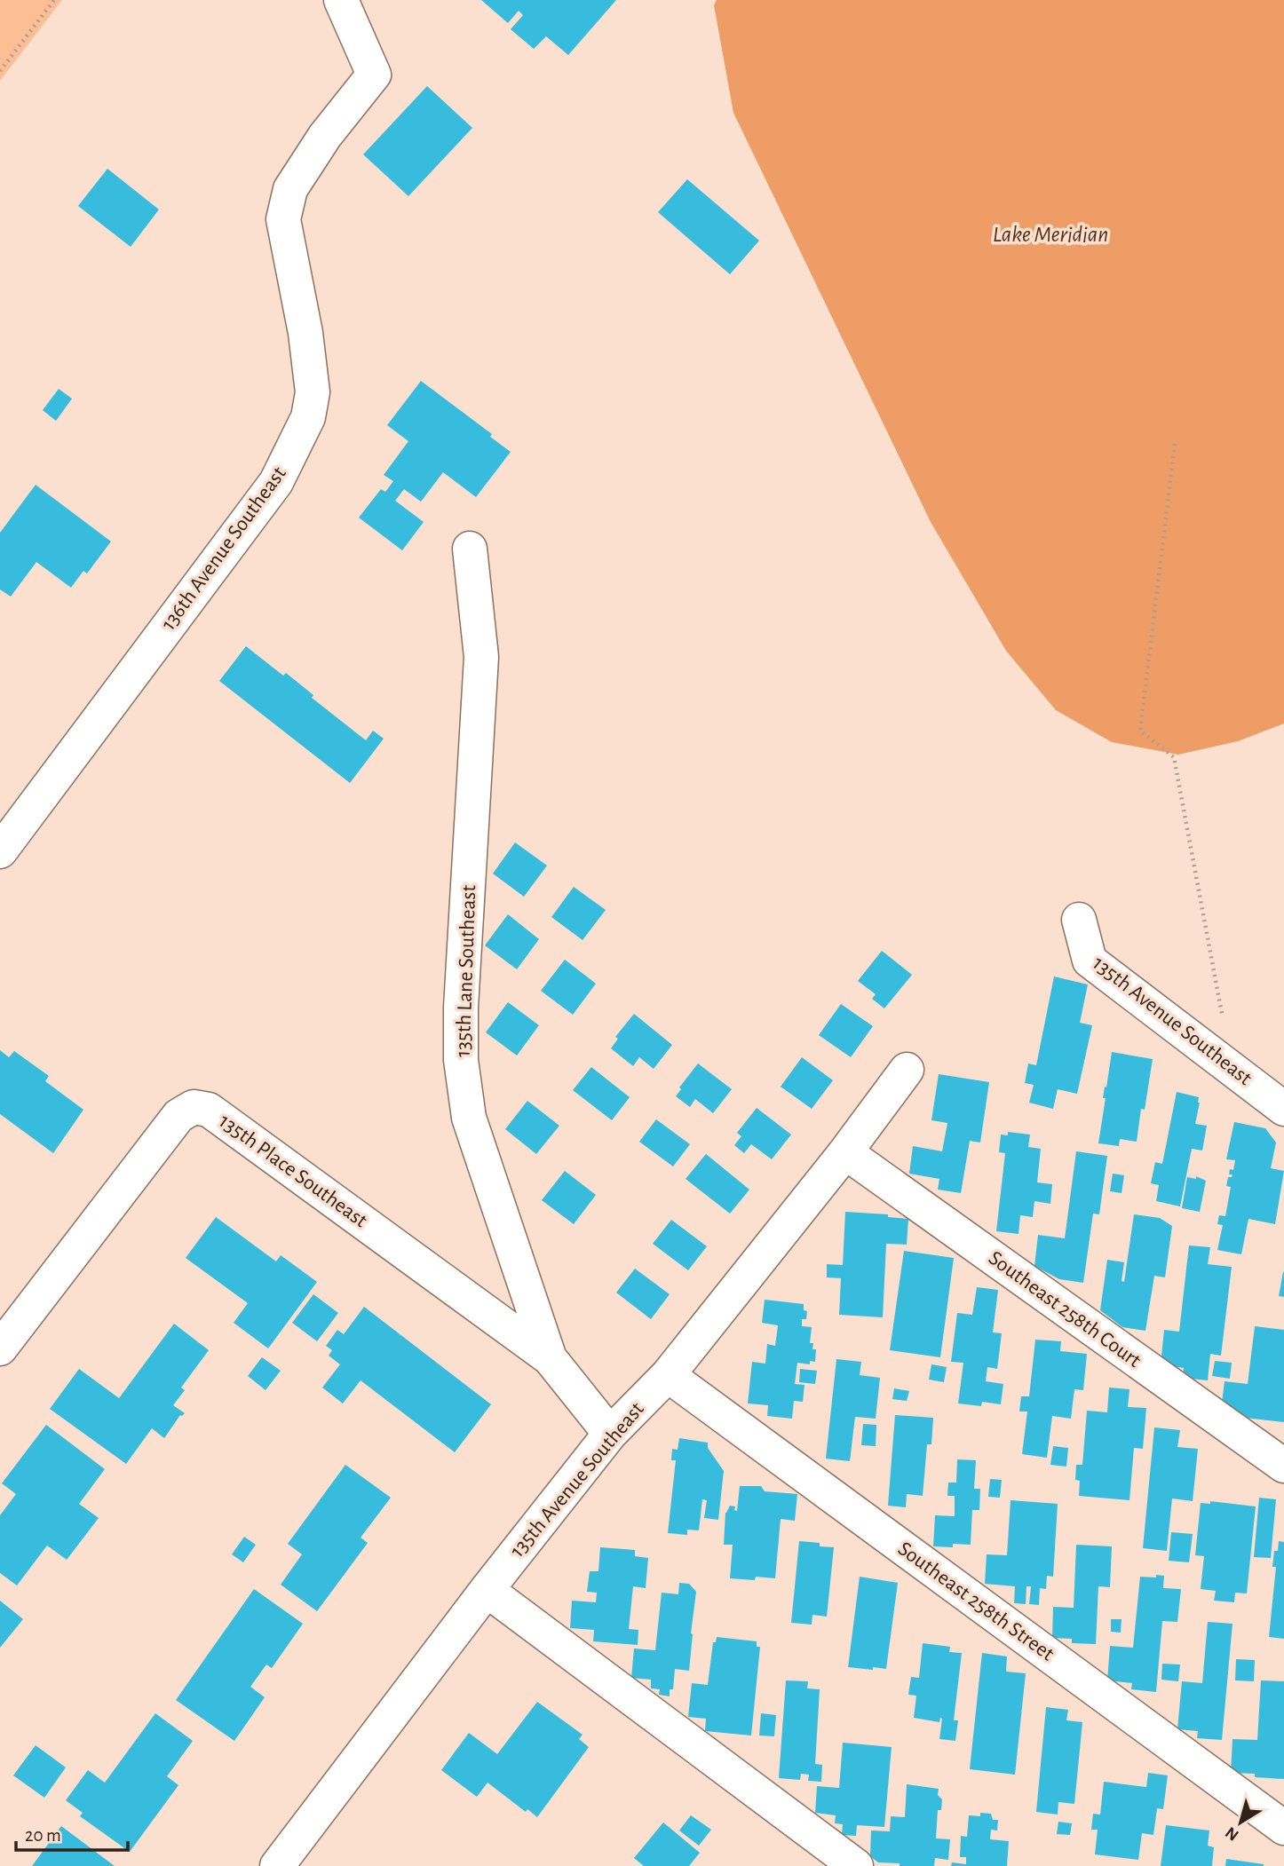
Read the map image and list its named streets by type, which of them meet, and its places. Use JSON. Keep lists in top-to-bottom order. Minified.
{"streets":{"street":["136th Avenue Southeast","135th Lane Southeast","135th Avenue Southeast","135th Place Southeast","Southeast 258th Court","Southeast 258th Street"]},"crossings":[["135th Lane Southeast","135th Avenue Southeast"],["135th Lane Southeast","135th Place Southeast"],["135th Avenue Southeast","Southeast 258th Court"],["135th Avenue Southeast","Southeast 258th Street"]],"water":["Lake Meridian"],"scale_bar":"20 m","north":"bottom left"}
